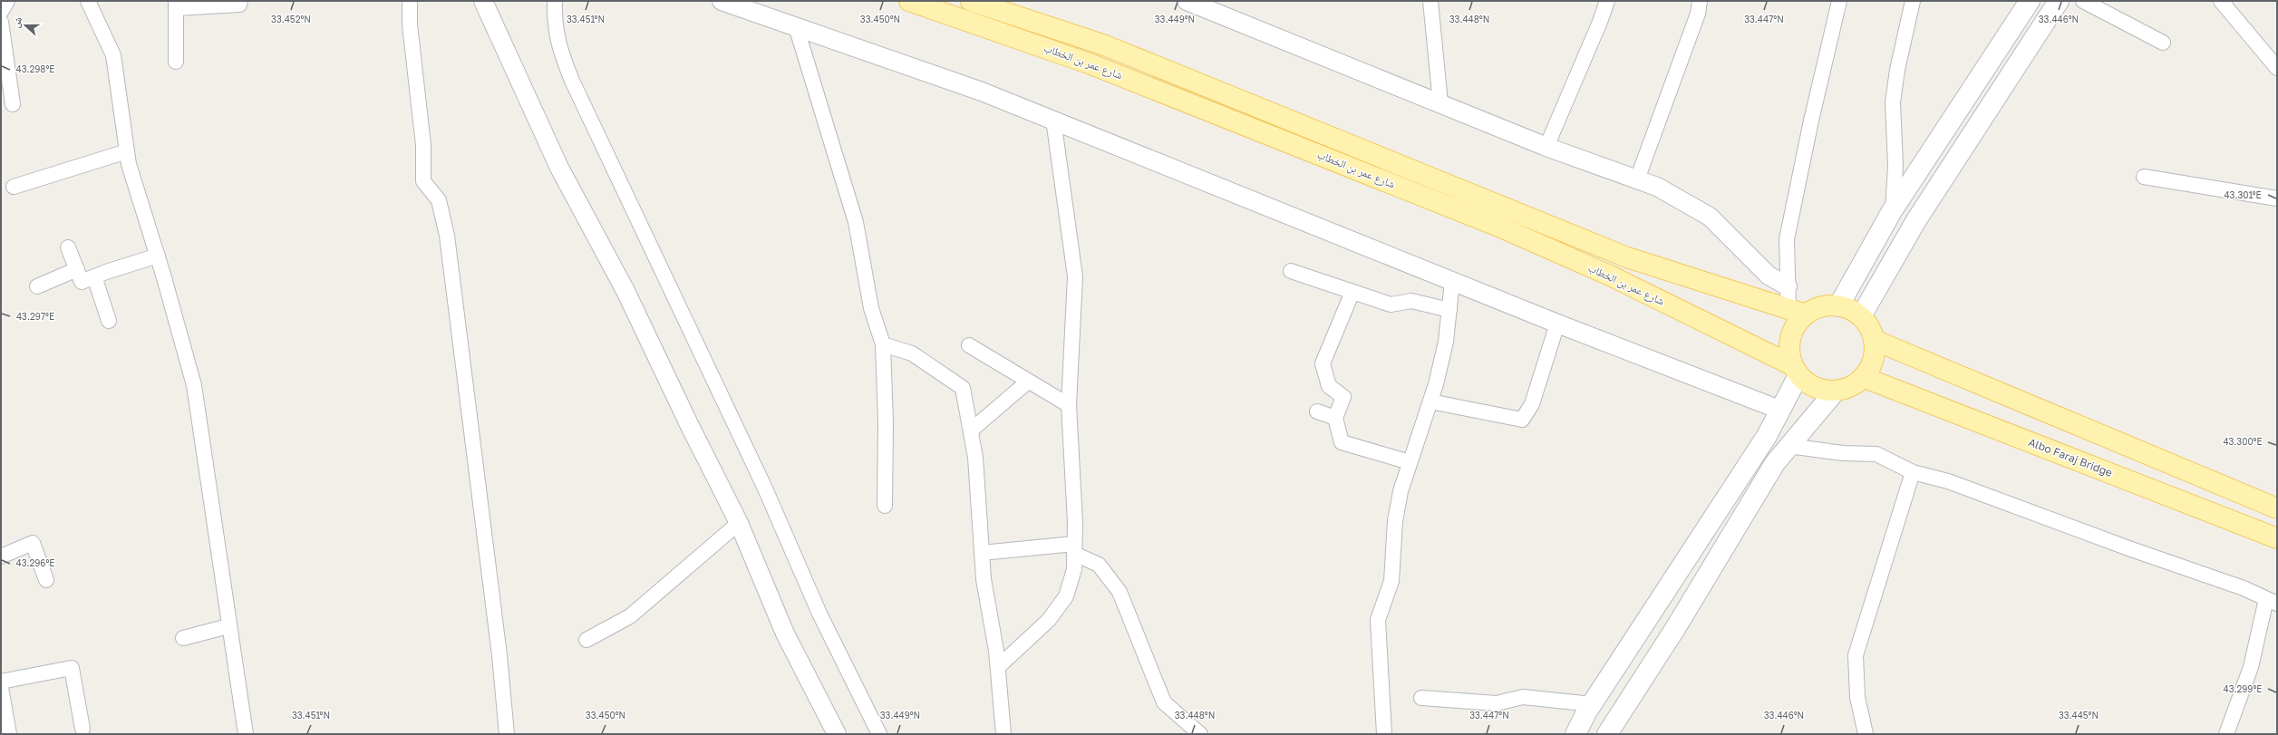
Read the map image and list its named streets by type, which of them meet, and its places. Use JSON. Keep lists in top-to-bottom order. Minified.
{"streets":{"main road":["شارع عمر بن الخطاب","Albo Faraj Bridge"]},"crossings":[["شارع عمر بن الخطاب","Albo Faraj Bridge"]],"north":"left","coordinates":["33.447°N","33.452°N","33.451°N","33.450°N","33.449°N","33.448°N","33.446°N","43.298°E","43.301°E","43.297°E","43.300°E","43.296°E","43.299°E","33.445°N"]}
